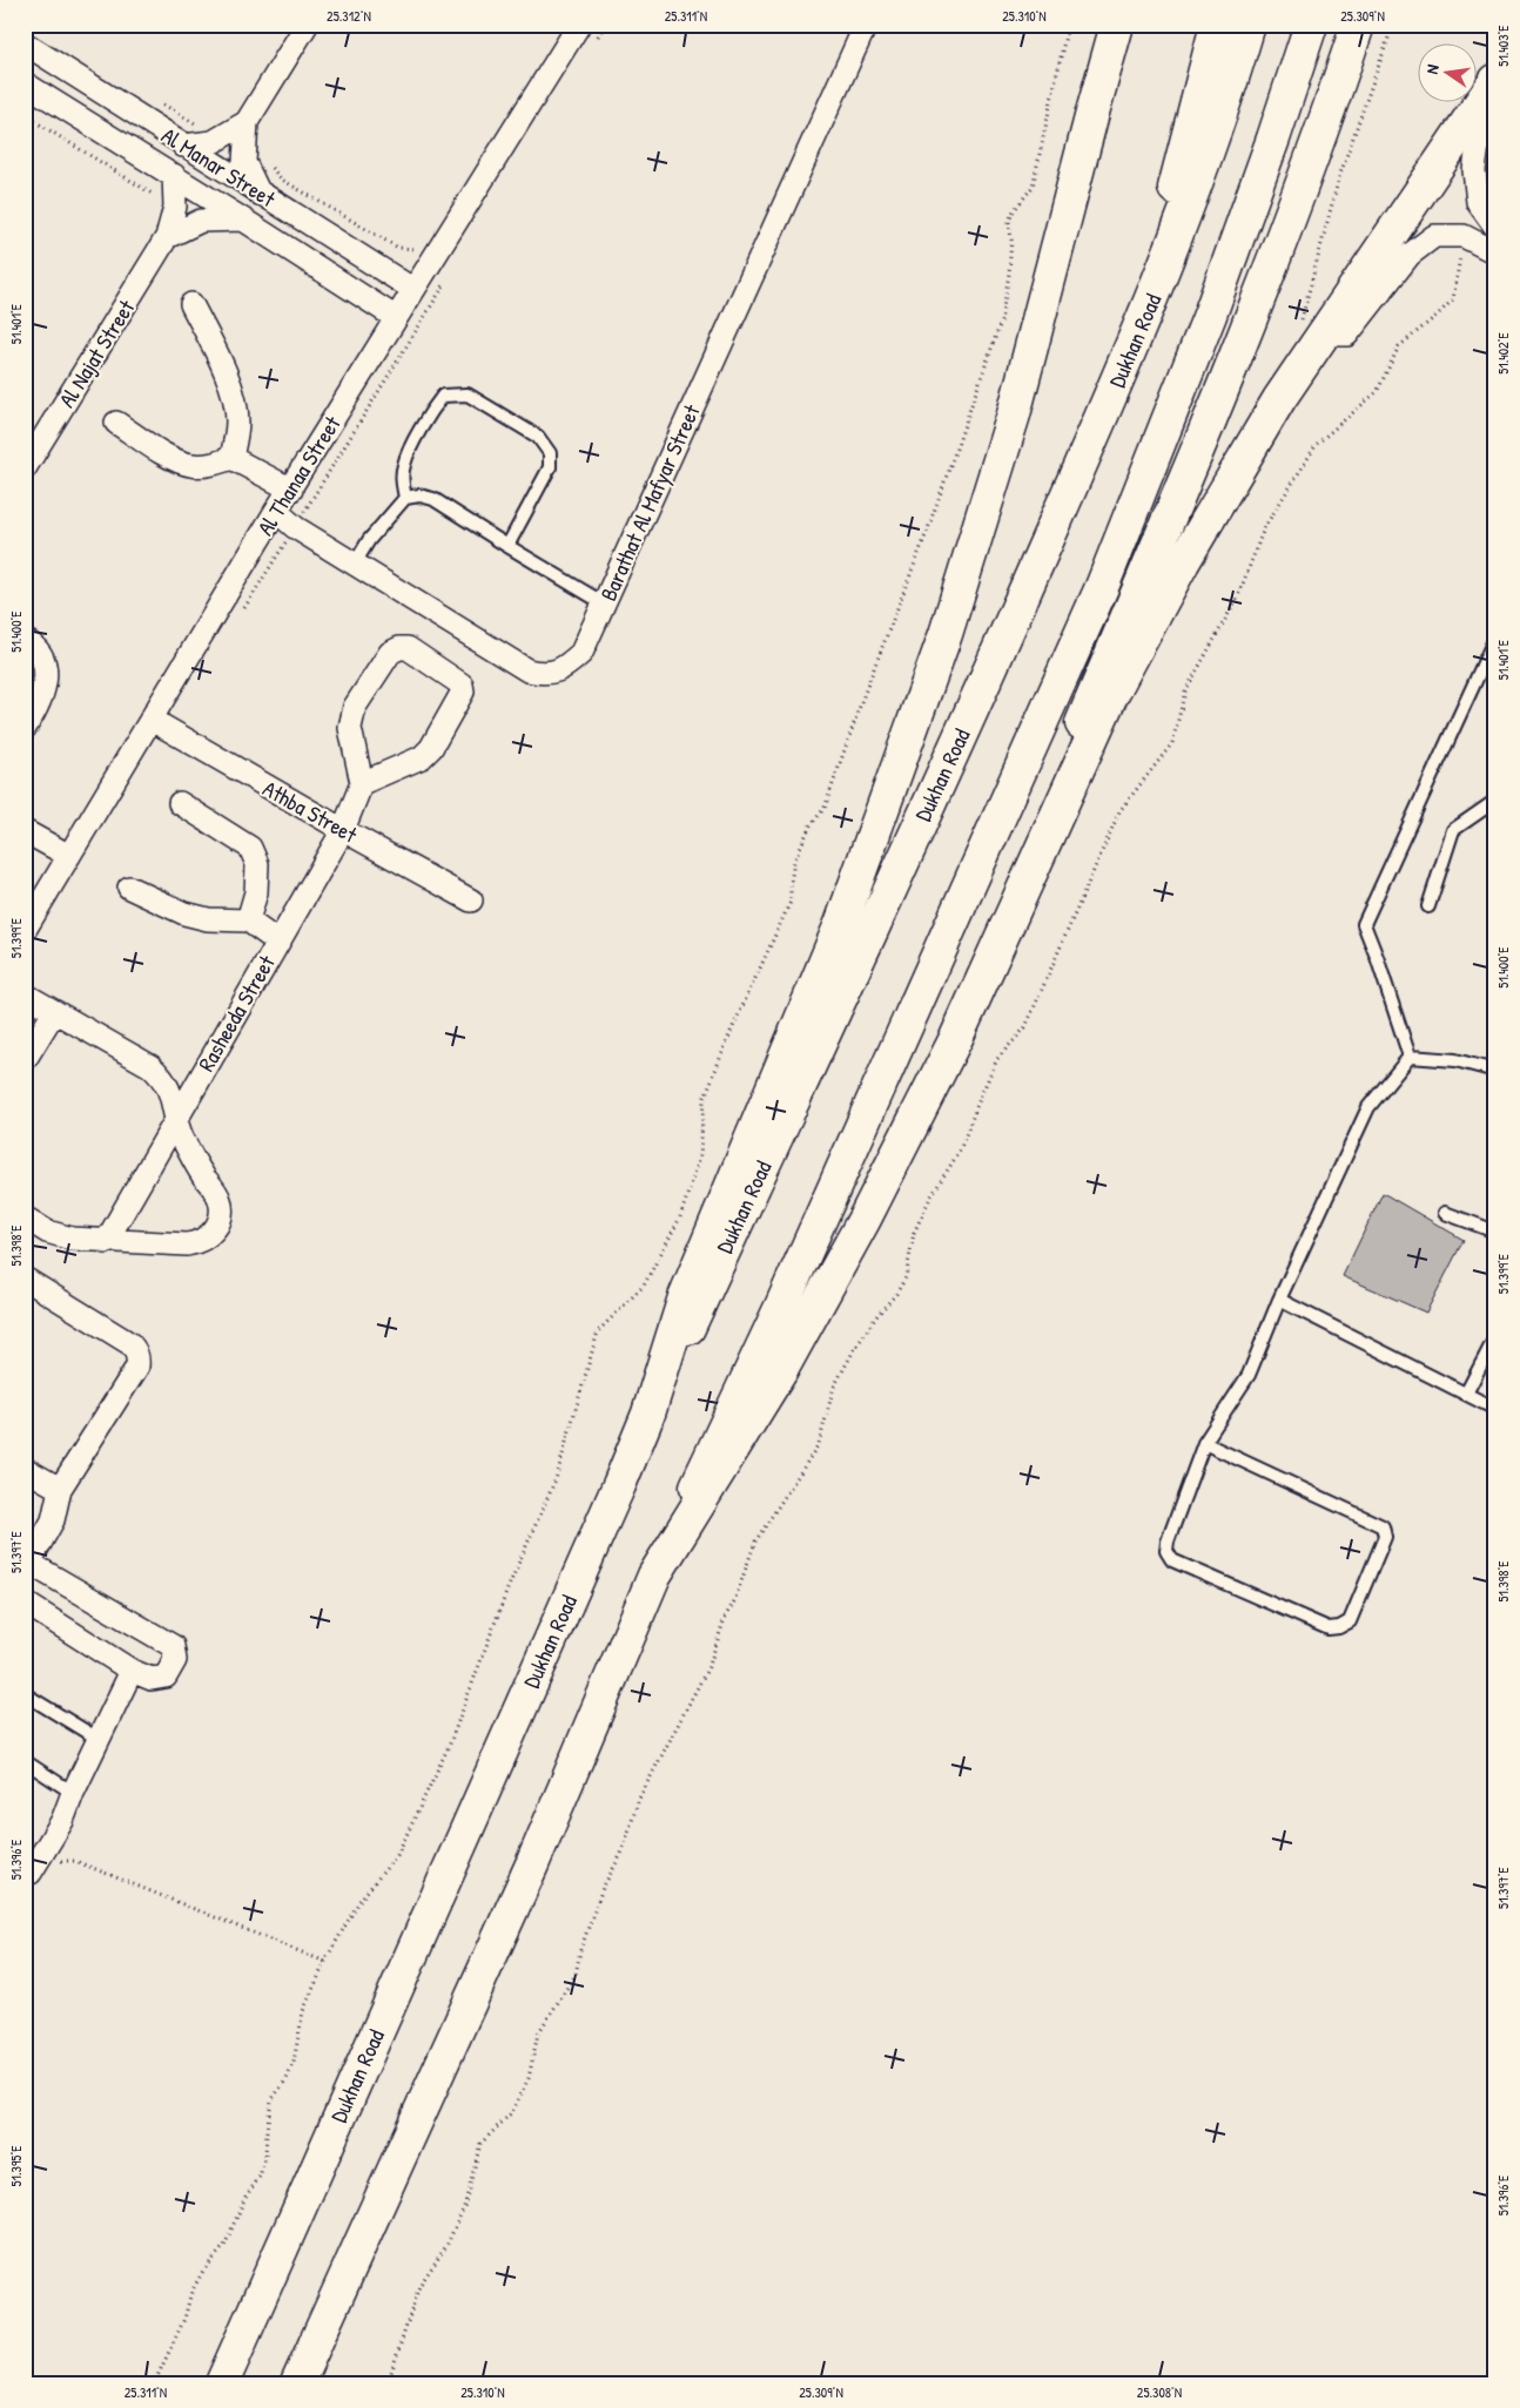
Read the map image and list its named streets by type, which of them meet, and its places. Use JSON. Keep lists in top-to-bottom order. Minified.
{"streets":{"main road":["Dukhan Road"],"street":["Al Manar Street","Al Najat Street","Al Thanaa Street","Barathat Al Mafyar Street","Athba Street","Rasheeda Street"]},"crossings":[["Al Manar Street","Al Najat Street"],["Al Manar Street","Al Thanaa Street"],["Al Thanaa Street","Barathat Al Mafyar Street"],["Al Thanaa Street","Athba Street"],["Athba Street","Rasheeda Street"]],"north":"left","coordinates":["25.312°N","25.311°N","25.310°N","25.309°N","51.403°E","51.401°E","51.402°E","51.400°E","51.399°E","51.398°E","51.397°E","51.396°E","51.395°E","25.308°N"]}
